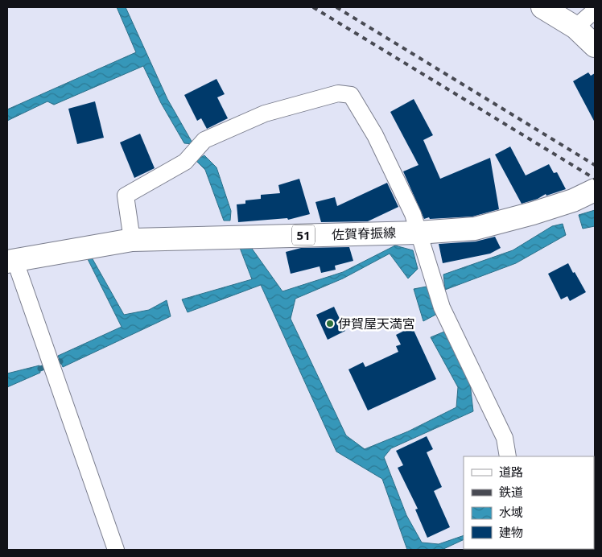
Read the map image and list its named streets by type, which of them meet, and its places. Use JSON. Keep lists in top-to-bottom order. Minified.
{"streets":{"main road":["佐賀脊振線","51"]},"places":["伊賀屋天満宮"],"legend":["道路","鉄道","水域","建物"]}
